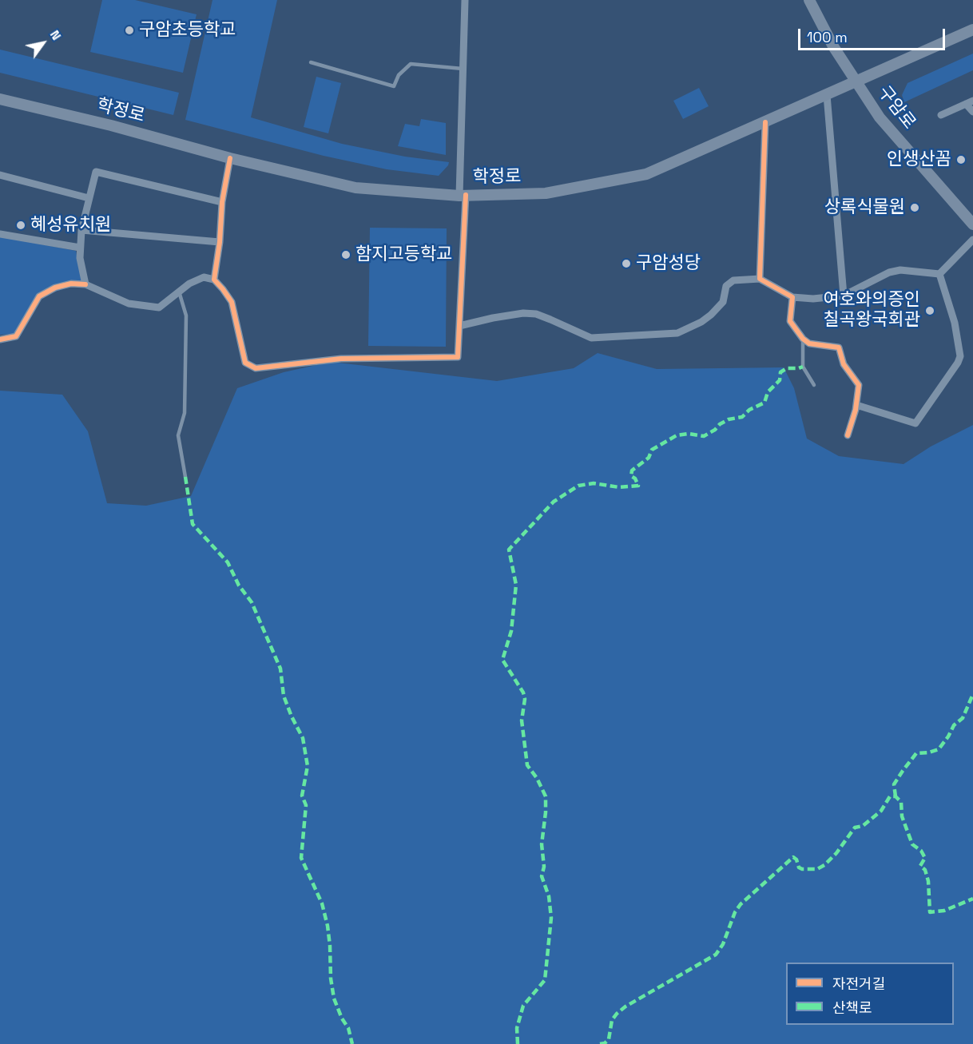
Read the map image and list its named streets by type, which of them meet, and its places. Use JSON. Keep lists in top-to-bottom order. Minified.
{"streets":{"main road":["구암로","학정로"]},"crossings":[["구암로","학정로"]],"places":["구암초등학교","인생산꼼","상록식물원","혜성유치원","함지고등학교","구암성당","여호와의증인 칠곡왕국회관"],"legend":["자전거길","산책로"],"scale_bar":"100 m","north":"top right"}
